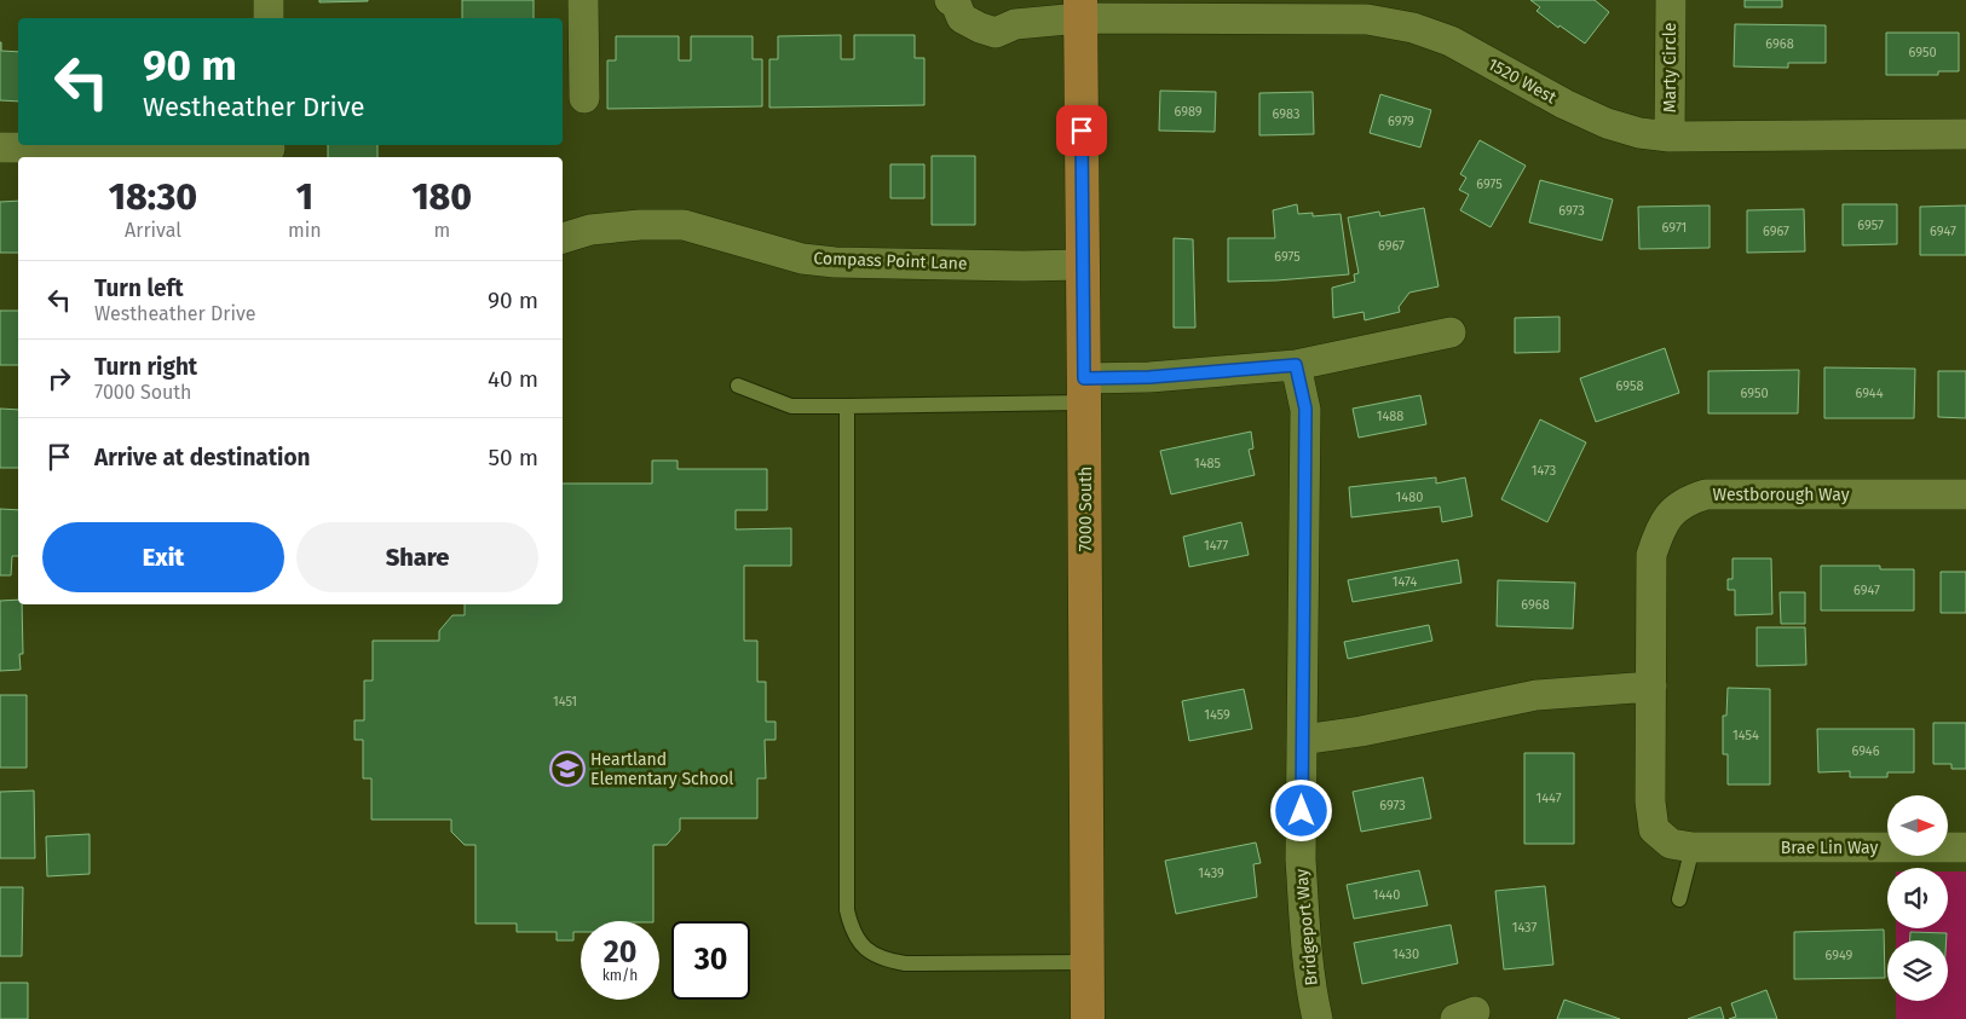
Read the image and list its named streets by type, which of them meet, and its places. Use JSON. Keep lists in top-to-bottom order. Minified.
{"streets":{"main road":["7000 South"],"street":["Marty Circle","1520 West","Compass Point Lane","Westborough Way","Brae Lin Way","Bridgeport Way"]},"crossings":[["Marty Circle","1520 West"],["1520 West","7000 South"],["Compass Point Lane","7000 South"],["Westborough Way","Brae Lin Way"]],"places":{"school or university":["Heartland Elementary School"]},"house_numbers":["6968","6950","6989","6983","6979","6975","6973","6957","6971","6967","6947","6967","6975","6958","6950","6944","1488","1485","1473","1480","1477","1474","6947","6968","1451","1459","1454","6946","1447","6973","1439","1440","1437","1430","6949"],"north":"right","page":{"turn":["90 m","Westheather Drive"],"eta":["18:30","Arrival","1","min","180","m"],"list":[{"name":"Turn left","note":"Westheather Drive","value":"90 m"},{"name":"Turn right","note":"7000 South","value":"40 m"},{"name":"Arrive at destination","value":"50 m"}],"buttons":["Exit","Share"],"speed":"20 km/h","limit":"30"}}
